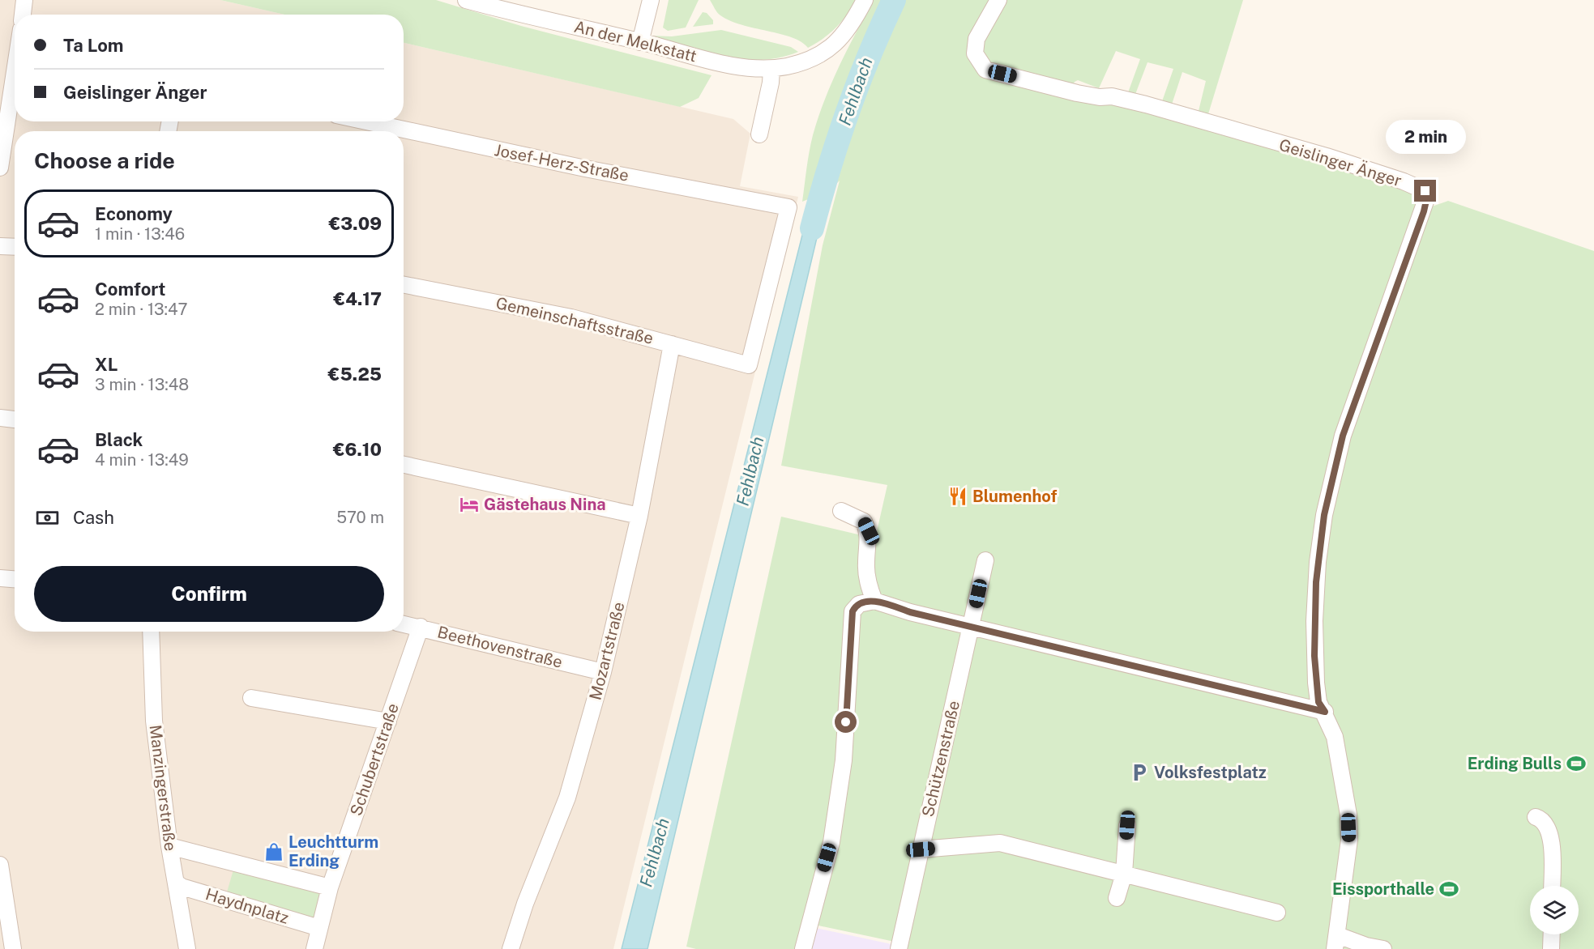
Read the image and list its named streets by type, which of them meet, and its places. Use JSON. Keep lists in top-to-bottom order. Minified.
{"streets":{"street":["An der Melkstatt","Josef-Herz-Straße","Geislinger Änger","Gemeinschaftsstraße","Beethovenstraße","Mozartstraße","Schützenstraße","Schubertstraße","Manzingerstraße","Haydnplatz"]},"crossings":[["Josef-Herz-Straße","Gemeinschaftsstraße"],["Gemeinschaftsstraße","Mozartstraße"],["Beethovenstraße","Mozartstraße"],["Beethovenstraße","Schubertstraße"],["Schubertstraße","Haydnplatz"],["Manzingerstraße","Haydnplatz"]],"water":["Fehlbach"],"places":{"restaurant":["Blumenhof"],"hotel":["Gästehaus Nina"],"sports":["Erding Bulls","Eissporthalle"],"parking":["Volksfestplatz"],"shop":["Leuchtturm Erding"]},"page":{"banner":["Ta Lom","Geislinger Änger"],"bubble":"2 min","heading":"Choose a ride","list":[{"name":"Economy","note":"1 min · 13:46","value":"€3.09"},{"name":"Comfort","note":"2 min · 13:47","value":"€4.17"},{"name":"XL","note":"3 min · 13:48","value":"€5.25"},{"name":"Black","note":"4 min · 13:49","value":"€6.10"}],"pay":["Cash","570 m"],"buttons":"Confirm"}}
